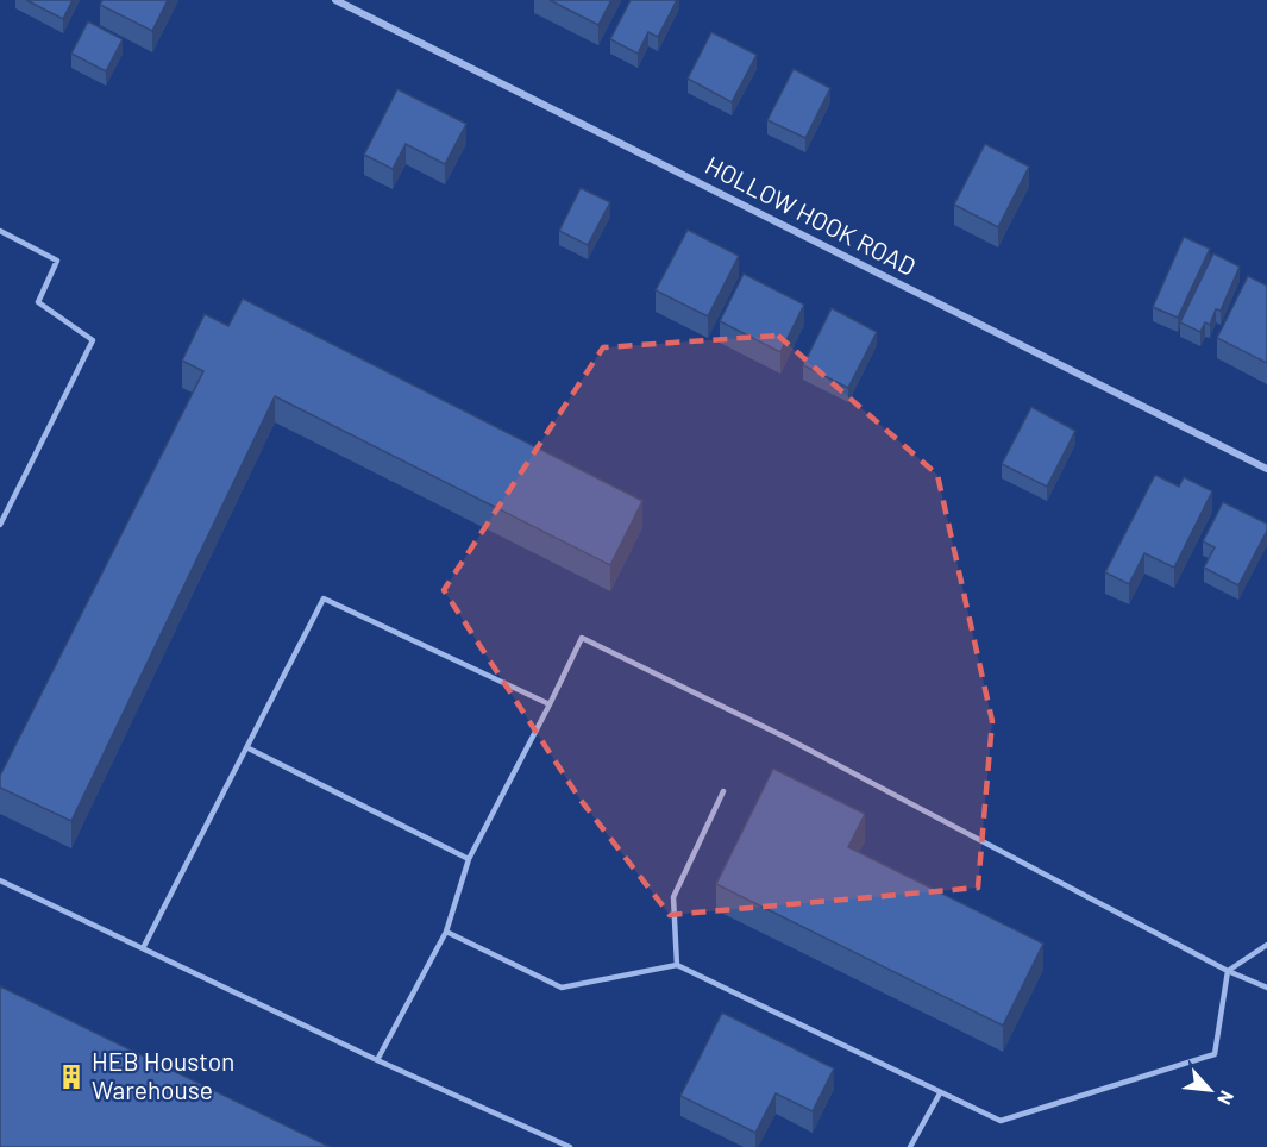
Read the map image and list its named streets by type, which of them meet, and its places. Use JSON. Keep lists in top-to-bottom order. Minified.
{"streets":{"street":["HOLLOW HOOK ROAD"]},"places":{"building":["HEB Houston Warehouse"]},"north":"bottom right"}
